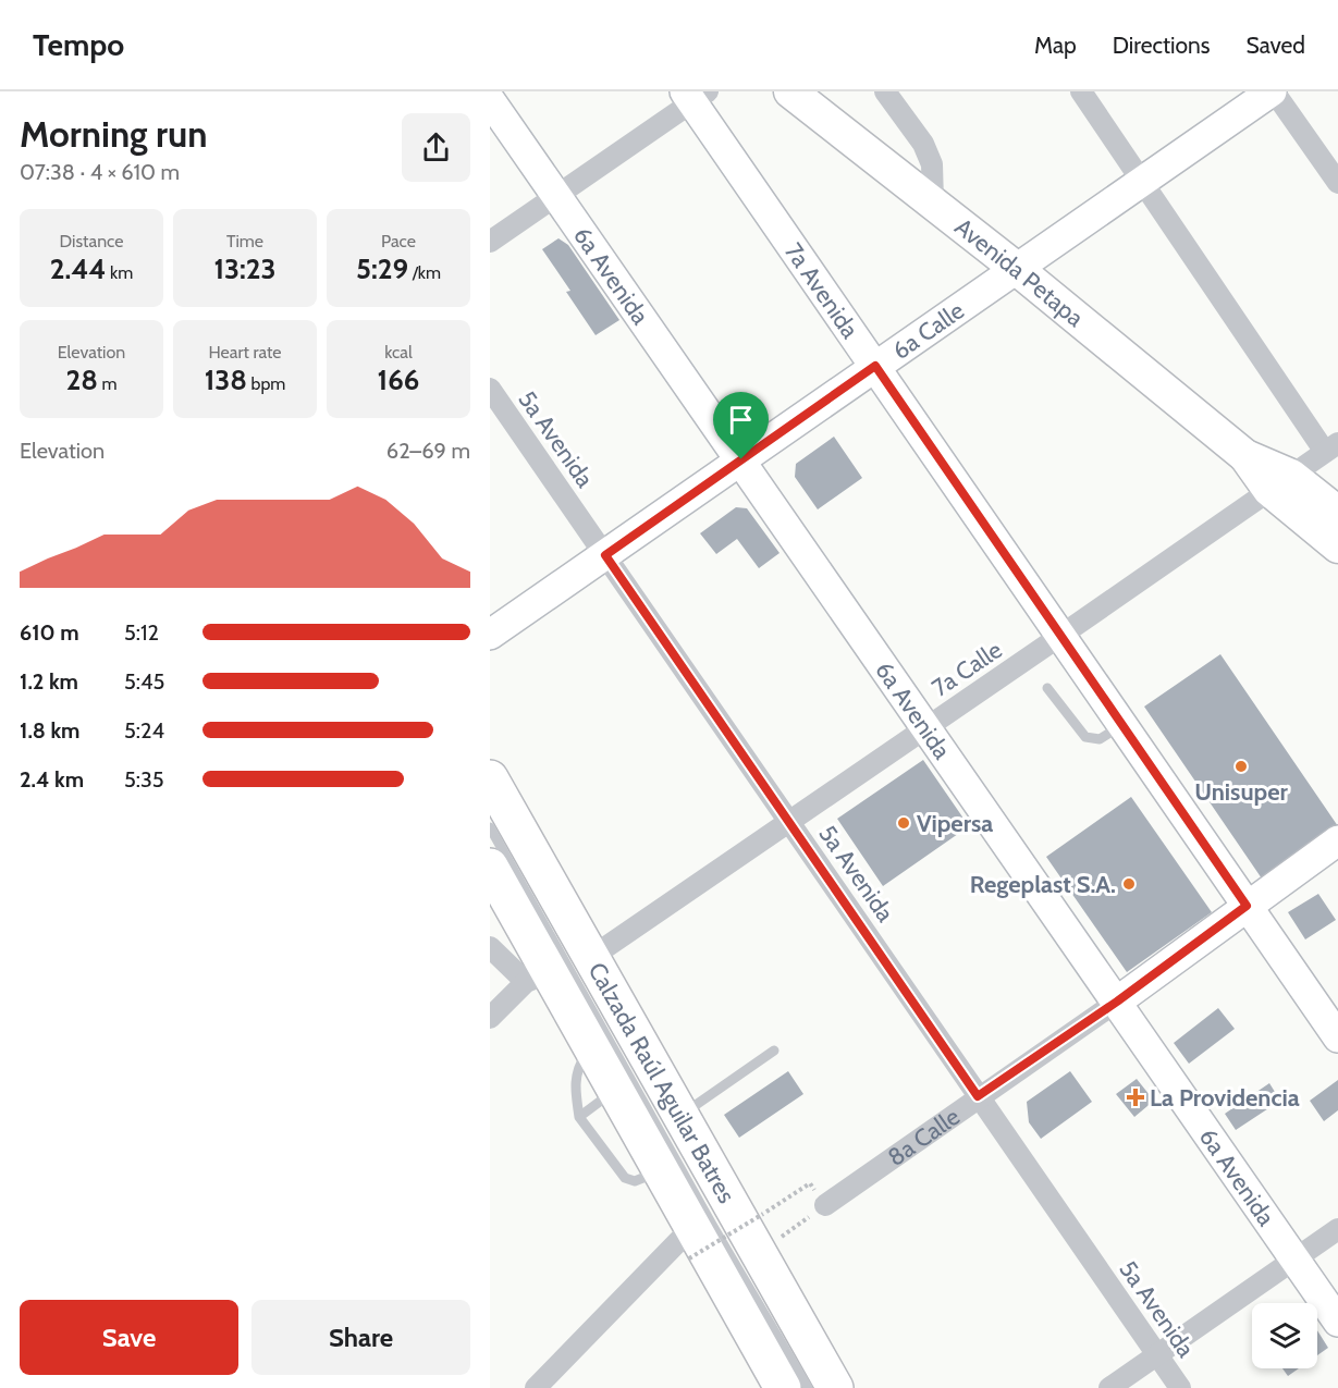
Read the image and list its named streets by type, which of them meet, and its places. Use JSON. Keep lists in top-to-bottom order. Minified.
{"streets":{"highway":["Calzada Raúl Aguilar Batres"],"main road":["Avenida Petapa"],"street":["6a Avenida","7a Avenida","6a Calle","5a Avenida","7a Calle","8a Calle"]},"crossings":[["Avenida Petapa","6a Calle"],["Avenida Petapa","7a Calle"],["6a Avenida","6a Calle"],["6a Avenida","7a Calle"],["6a Avenida","8a Calle"],["7a Avenida","6a Calle"],["7a Avenida","7a Calle"],["7a Avenida","8a Calle"],["6a Calle","5a Avenida"],["5a Avenida","7a Calle"],["5a Avenida","8a Calle"],["7a Calle","Calzada Raúl Aguilar Batres"]],"places":{"other":["Unisuper","Vipersa","Regeplast S.A."],"health":["La Providencia"]},"page":{"header":"Tempo","nav":["Map","Directions","Saved"],"heading":["Morning run","07:38 · 4 × 610 m"],"stats":[["Distance","2.44 km"],["Time","13:23"],["Pace","5:29 /km"],["Elevation","28 m"],["Heart rate","138 bpm"],["kcal","166"]],"chart":["Elevation","62–69 m"],"list":[{"name":"610 m","note":"5:12"},{"name":"1.2 km","note":"5:45"},{"name":"1.8 km","note":"5:24"},{"name":"2.4 km","note":"5:35"}],"buttons":["Save","Share"]}}
